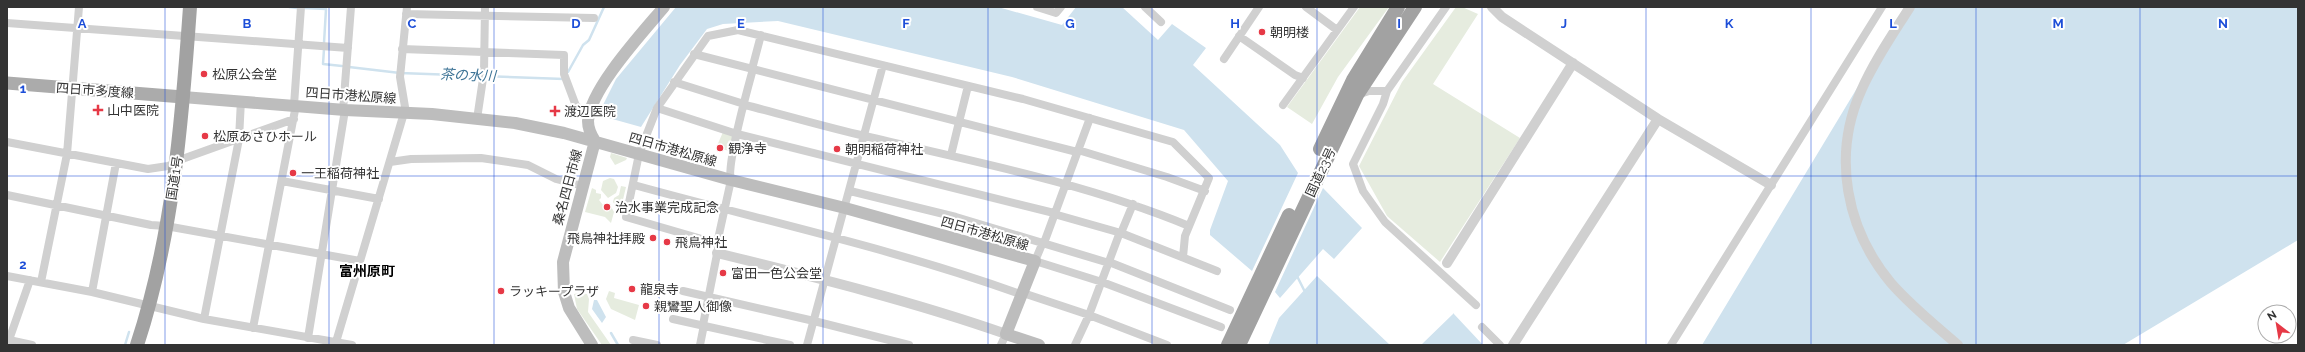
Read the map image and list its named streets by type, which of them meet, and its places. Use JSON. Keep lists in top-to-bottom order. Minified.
{"streets":{"highway":["国道23号","国道1号"],"main road":["四日市多度線","四日市港松原線","桑名四日市線"]},"crossings":[["四日市多度線","四日市港松原線"],["四日市多度線","国道1号"],["四日市港松原線","国道1号"],["四日市港松原線","桑名四日市線"]],"districts":["富州原町"],"water":["茶の水川"],"places":{"other":["朝明楼","松原公会堂","松原あさひホール","観浄寺","朝明稲荷神社","一王稲荷神社","治水事業完成記念","飛鳥神社拝殿","飛鳥神社","富田一色公会堂","龍泉寺","ラッキープラザ","親鸞聖人御像"],"health":["山中医院","渡辺医院"]},"north":"top left","grid":{"columns":["A","B","C","D","E","F","G","H","I","J","K","L","M","N"],"rows":["1","2"]}}
